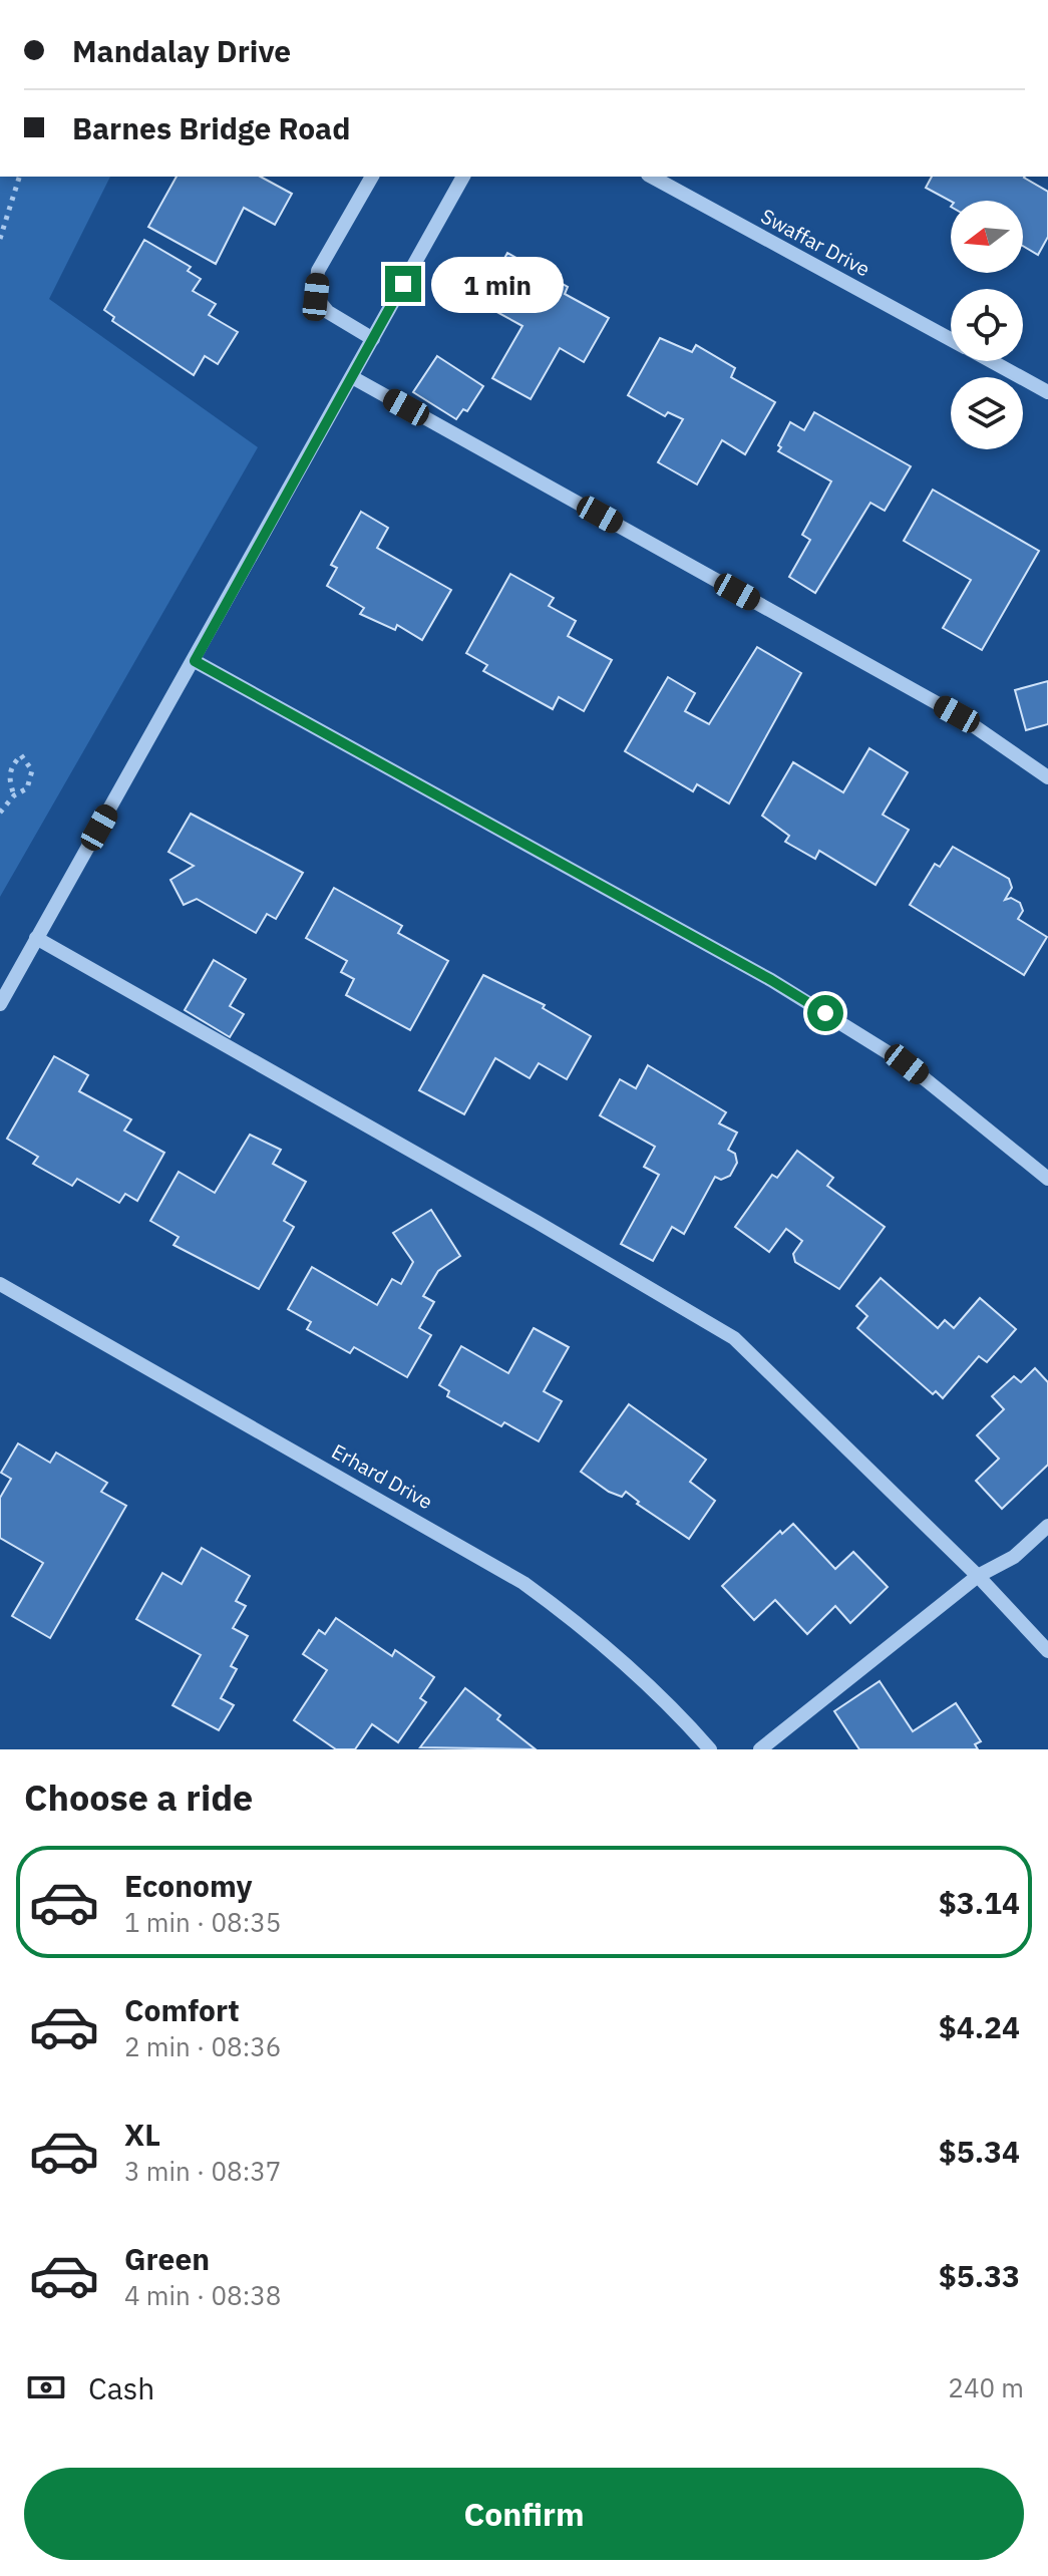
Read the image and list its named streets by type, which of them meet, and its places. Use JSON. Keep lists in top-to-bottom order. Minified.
{"streets":{"street":["Swaffar Drive","Erhard Drive"]},"north":"left","page":{"banner":["Mandalay Drive","Barnes Bridge Road"],"bubble":"1 min","heading":"Choose a ride","list":[{"name":"Economy","note":"1 min · 08:35","value":"$3.14"},{"name":"Comfort","note":"2 min · 08:36","value":"$4.24"},{"name":"XL","note":"3 min · 08:37","value":"$5.34"},{"name":"Green","note":"4 min · 08:38","value":"$5.33"}],"pay":["Cash","240 m"],"buttons":"Confirm"}}
